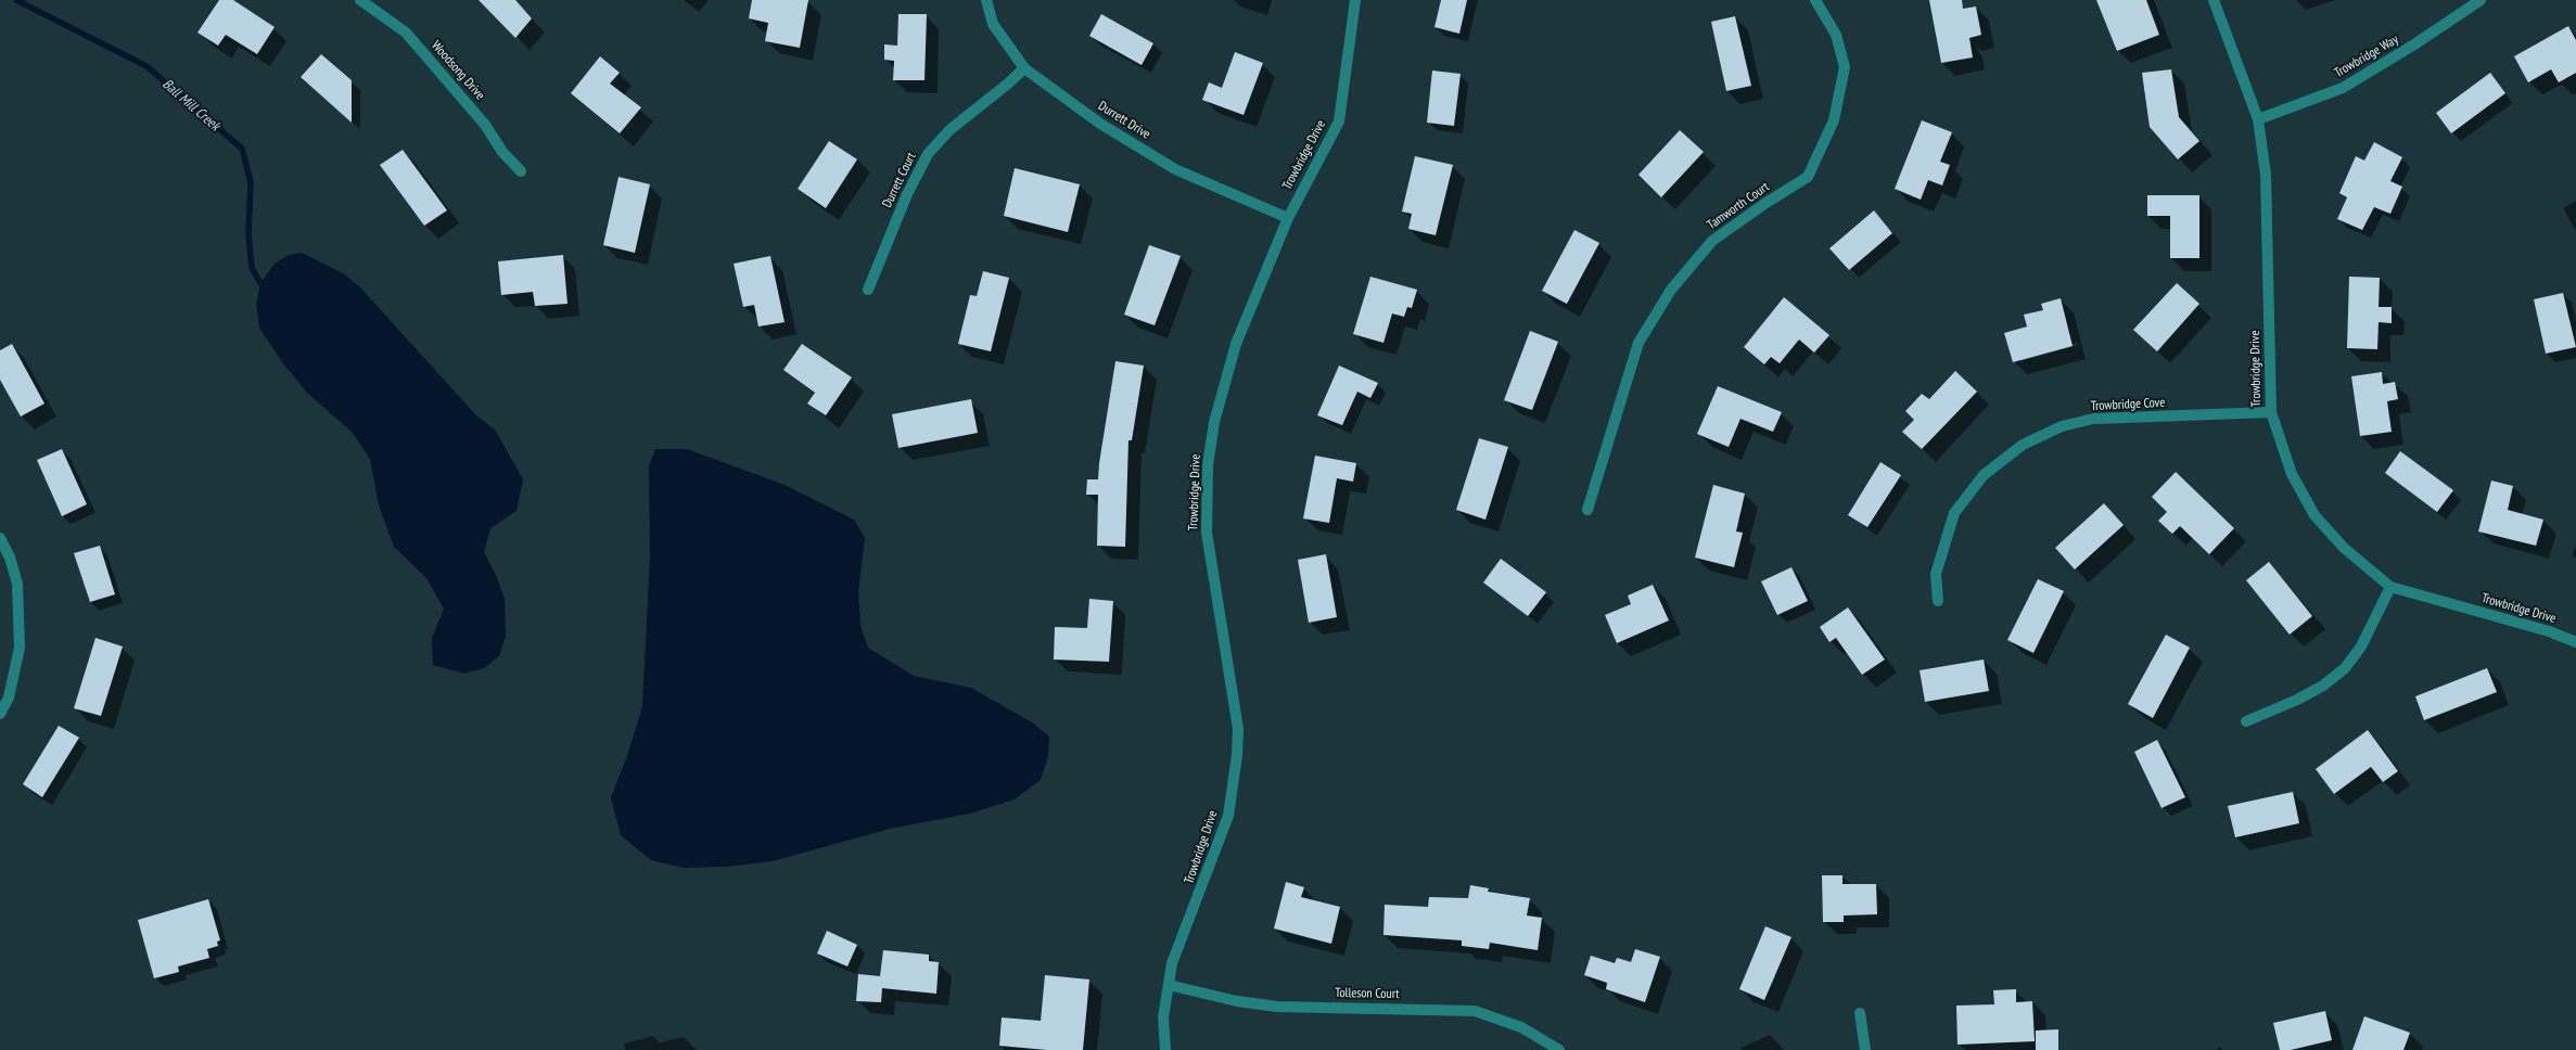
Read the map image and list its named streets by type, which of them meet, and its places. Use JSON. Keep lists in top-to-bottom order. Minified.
{"streets":{"street":["Trowbridge Way","Woodsong Drive","Durrett Drive","Trowbridge Drive","Durrett Court","Tamworth Court","Trowbridge Cove","Tolleson Court"]},"crossings":[["Trowbridge Way","Trowbridge Drive"],["Durrett Drive","Trowbridge Drive"],["Durrett Drive","Durrett Court"],["Trowbridge Drive","Trowbridge Cove"],["Trowbridge Drive","Tolleson Court"]],"water":["Ball Mill Creek"]}
